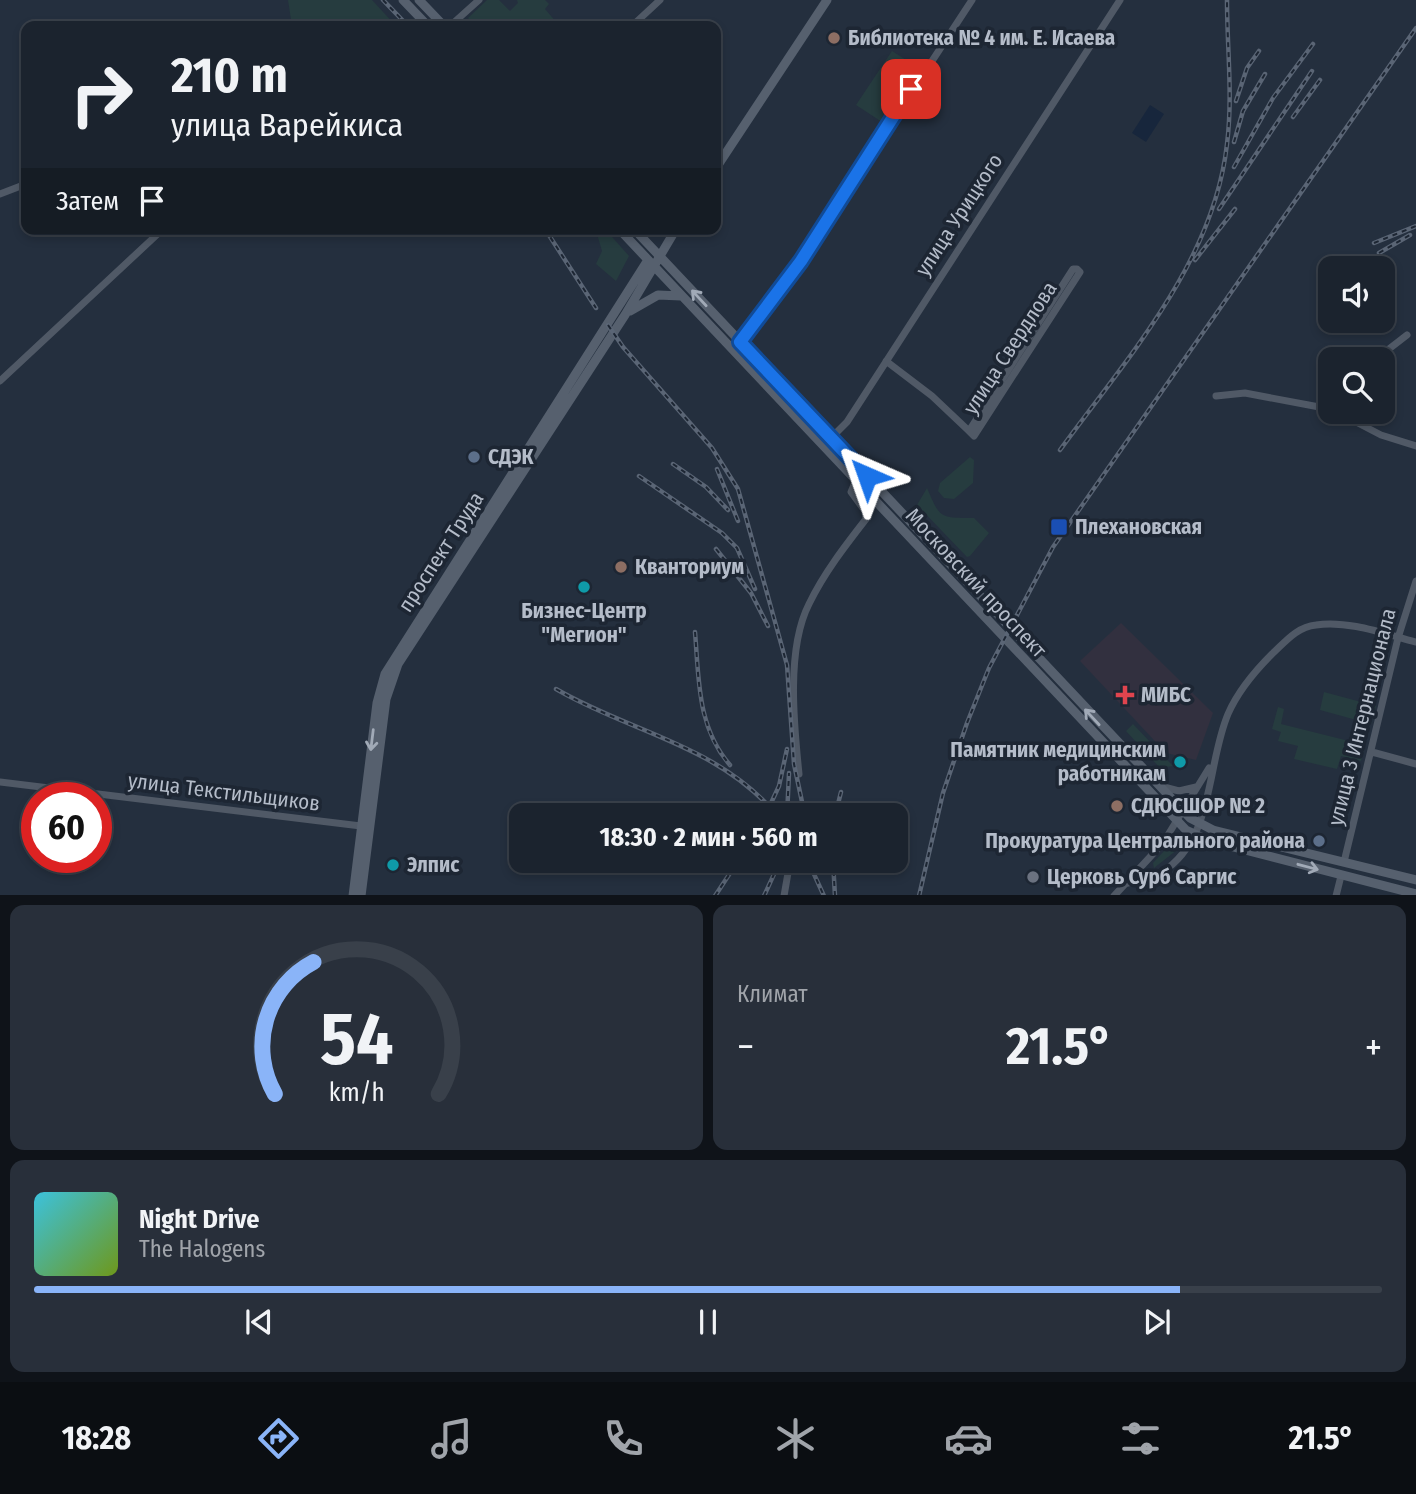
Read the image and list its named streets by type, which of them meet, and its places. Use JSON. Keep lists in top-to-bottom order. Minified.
{"streets":{"main road":["проспект Труда","Московский проспект"],"street":["улица Урицкого","улица Свердлова","улица 3 Интернационала","улица Текстильщиков"]},"crossings":[["улица Урицкого","Московский проспект"],["проспект Труда","Московский проспект"],["проспект Труда","улица Текстильщиков"],["Московский проспект","улица 3 Интернационала"]],"places":{"other":["Библиотека № 4 им. Е. Исаева","СДЭК","Кванториум","Бизнес-Центр \"Мегион\"","Памятник медицинским работникам","СДЮСШОР № 2","Прокуратура Центрального района","Элпис","Церковь Сурб Саргис"],"transit":["Плехановская"],"health":["МИБС"]},"page":{"turn":["210 m","улица Варейкиса"],"then":"Затем","limit":"60","trip":"18:30 · 2 мин · 560 m","tile":"Климат","heat":["−","21.5°","+"],"song":["Night Drive","The Halogens"],"tabs":["18:28","21.5°"],"gauge":["54","km/h"]}}
